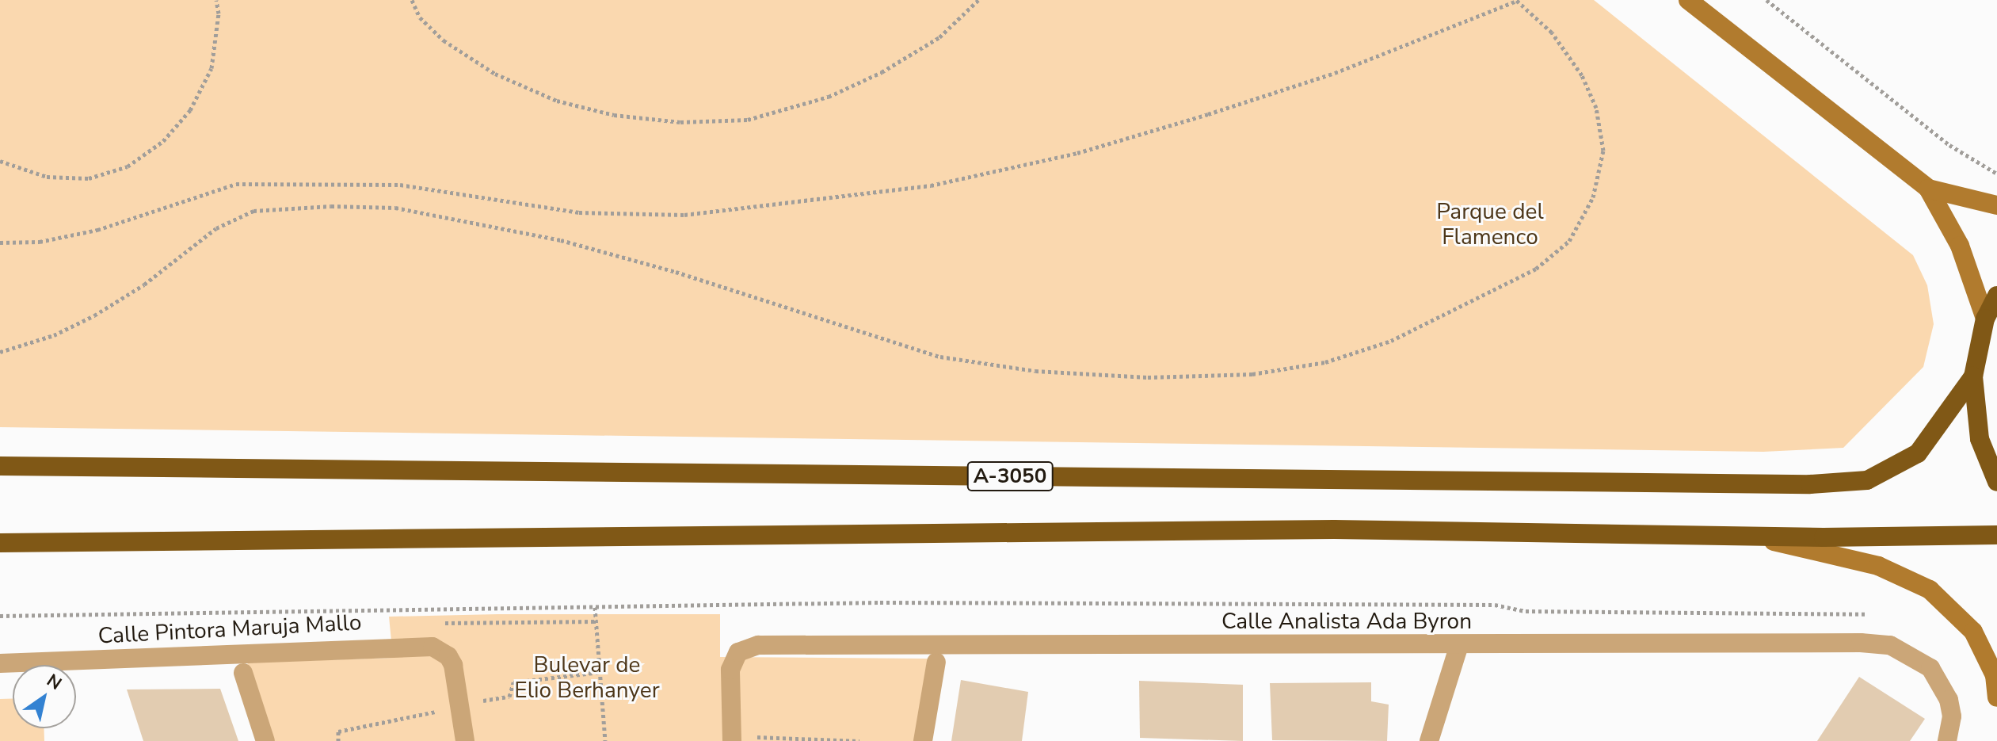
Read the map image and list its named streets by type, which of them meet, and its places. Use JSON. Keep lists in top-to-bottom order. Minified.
{"streets":{"highway":["A-3050"],"street":["Calle Analista Ada Byron","Calle Pintora Maruja Mallo"]},"parks":["Parque del Flamenco","Bulevar de Elio Berhanyer"],"north":"top right"}
